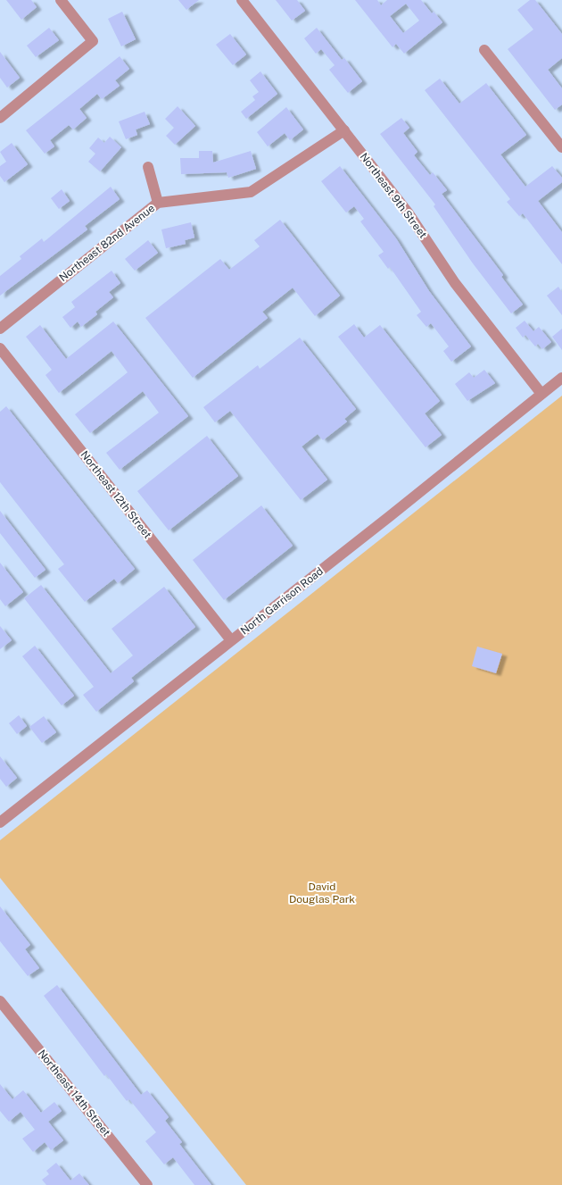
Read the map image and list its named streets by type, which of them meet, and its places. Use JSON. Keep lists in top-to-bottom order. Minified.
{"streets":{"street":["Northeast 9th Street","Northeast 82nd Avenue","Northeast 12th Street","North Garrison Road","Northeast 14th Street"]},"crossings":[["Northeast 9th Street","Northeast 82nd Avenue"],["Northeast 9th Street","North Garrison Road"],["Northeast 12th Street","North Garrison Road"]],"parks":["David Douglas Park"]}
